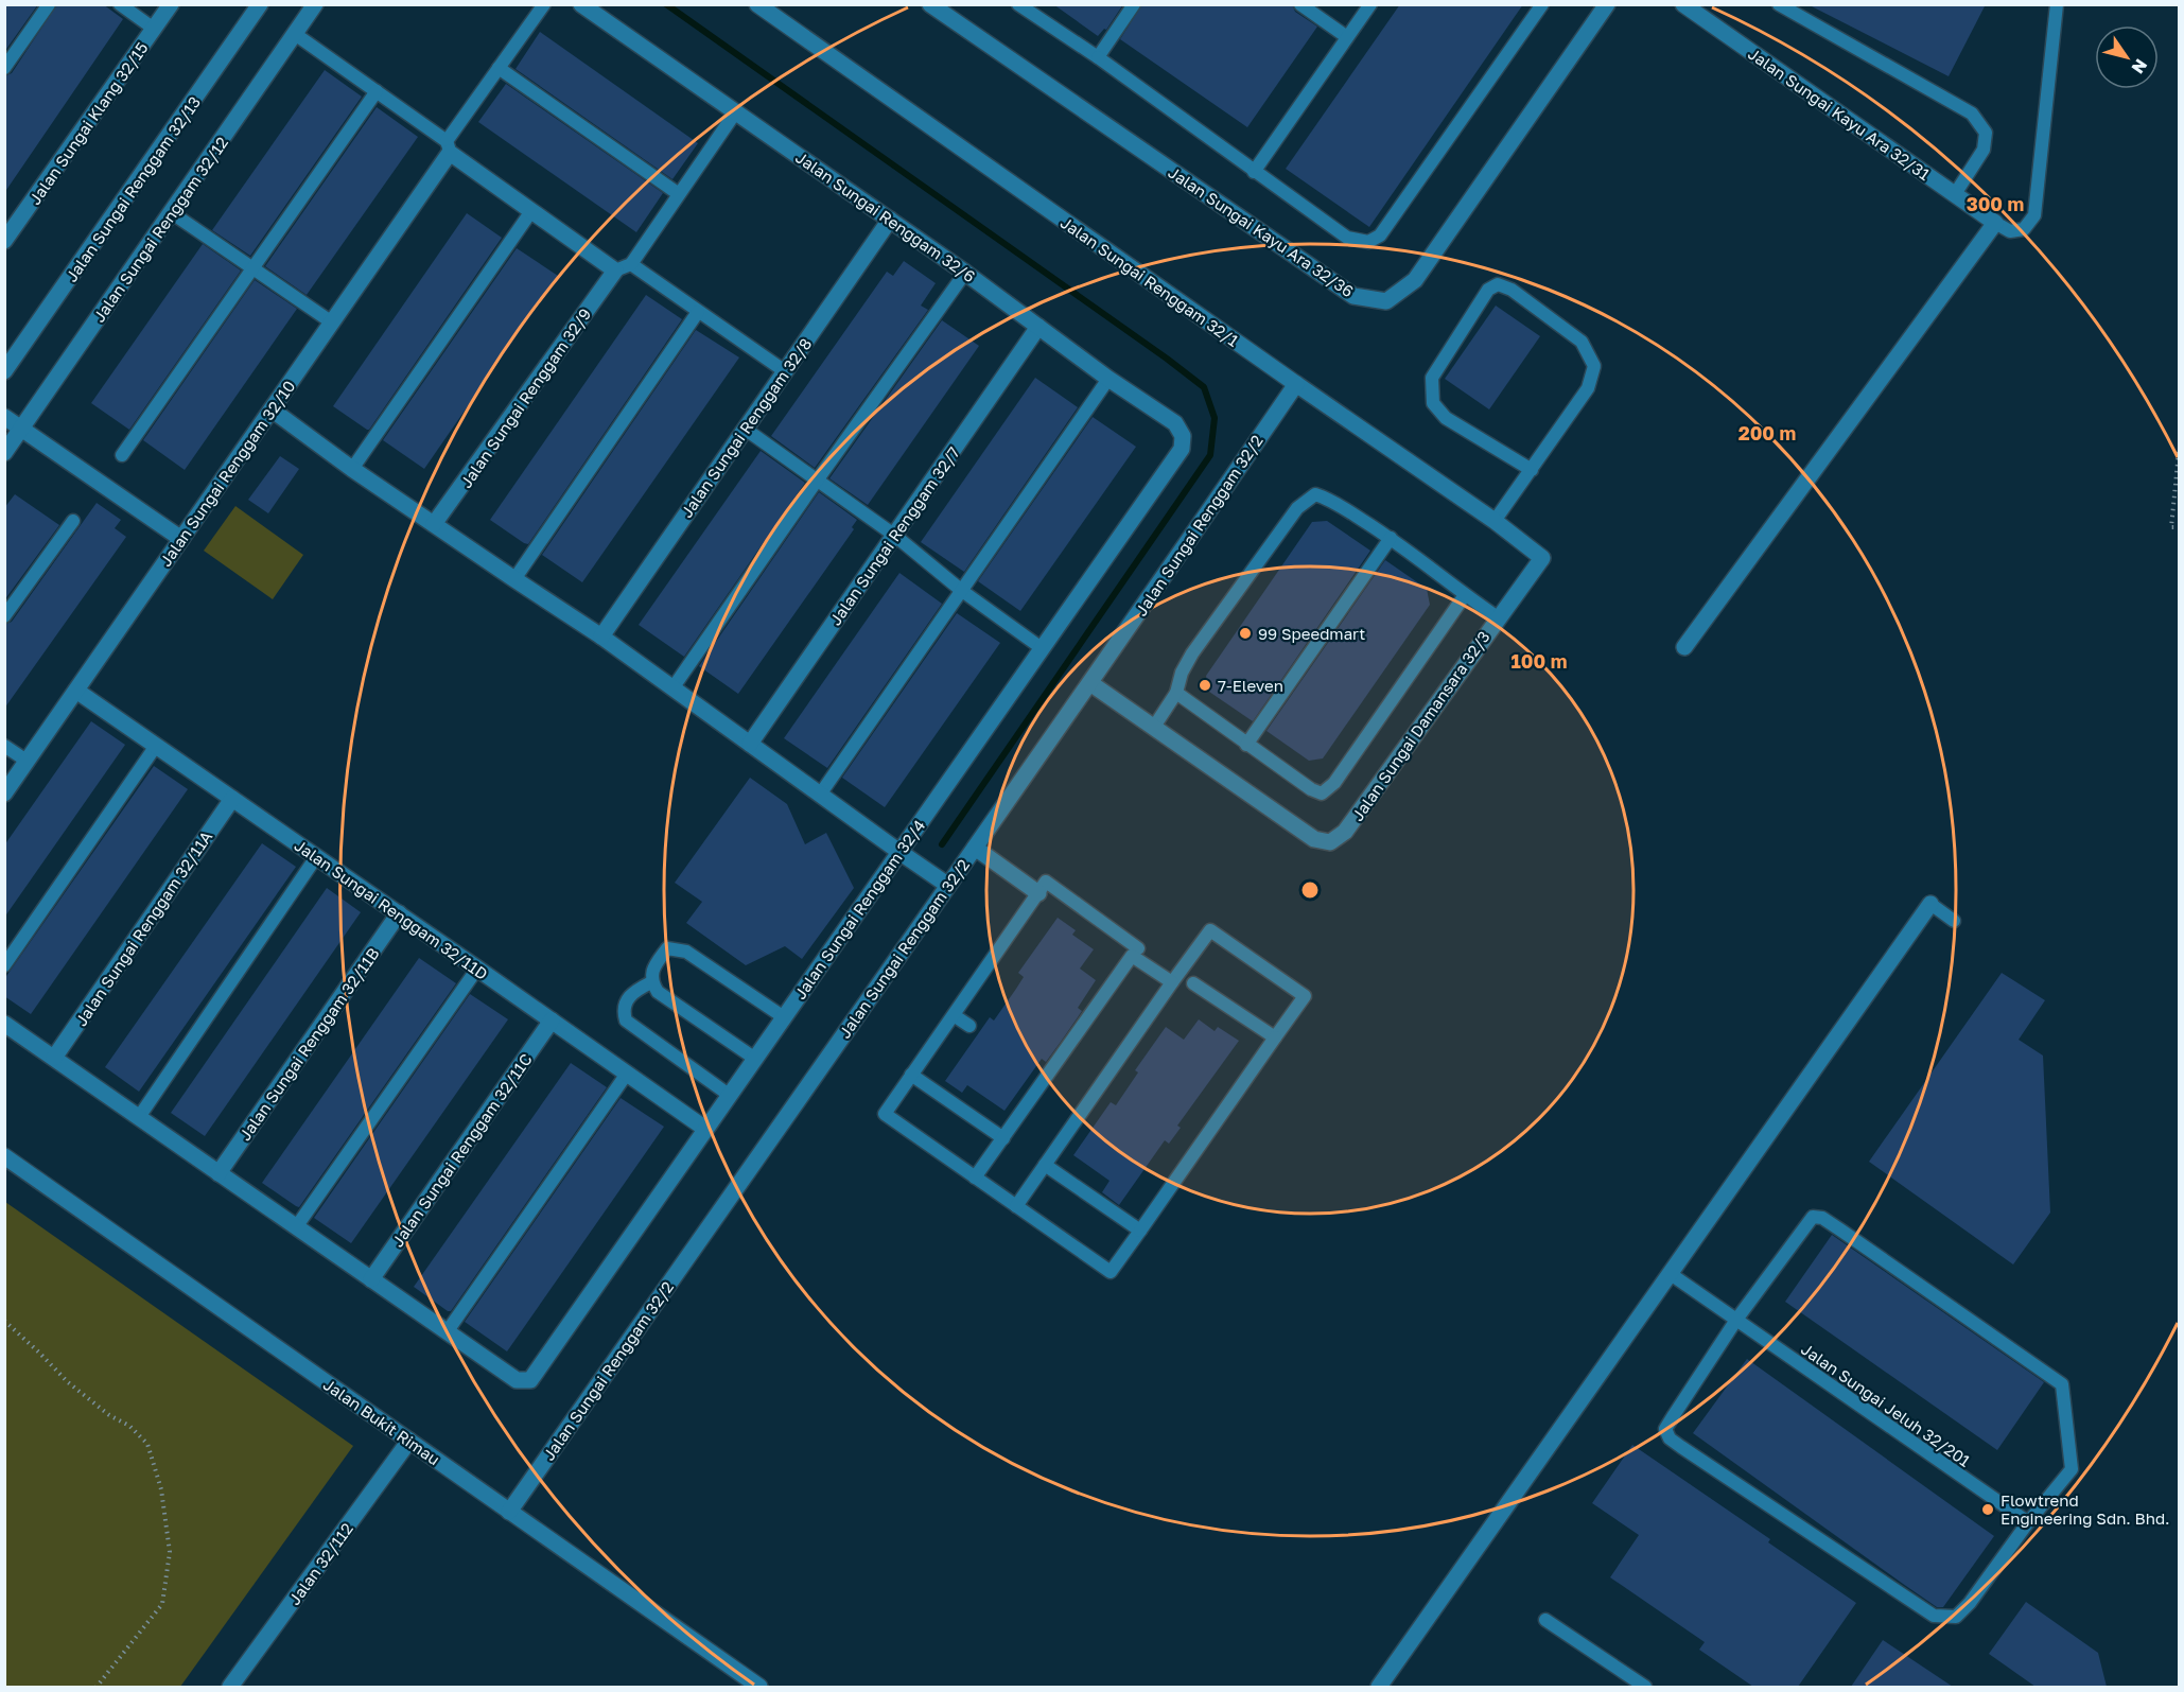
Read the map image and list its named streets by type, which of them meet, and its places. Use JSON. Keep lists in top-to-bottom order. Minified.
{"streets":{"street":["Jalan Sungai Kayu Ara 32/31","Jalan Sungai Klang 32/15","Jalan Sungai Renggam 32/13","Jalan Sungai Renggam 32/6","Jalan Sungai Renggam 32/12","Jalan Sungai Kayu Ara 32/36","Jalan Sungai Renggam 32/1","Jalan Sungai Renggam 32/9","Jalan Sungai Renggam 32/8","Jalan Sungai Renggam 32/10","Jalan Sungai Renggam 32/2","Jalan Sungai Renggam 32/7","Jalan Sungai Damansara 32/3","Jalan Sungai Renggam 32/11D","Jalan Sungai Renggam 32/4","Jalan Sungai Renggam 32/11A","Jalan Sungai Renggam 32/11B","Jalan Sungai Renggam 32/11C","Jalan Bukit Rimau","Jalan 32/112"],"lane":["Jalan Sungai Jeluh 32/201"]},"crossings":[["Jalan Sungai Renggam 32/6","Jalan Sungai Renggam 32/8"],["Jalan Sungai Renggam 32/6","Jalan Sungai Renggam 32/7"],["Jalan Sungai Renggam 32/6","Jalan Sungai Renggam 32/4"],["Jalan Sungai Renggam 32/1","Jalan Sungai Renggam 32/2"],["Jalan Sungai Renggam 32/1","Jalan Sungai Damansara 32/3"],["Jalan Sungai Renggam 32/10","Jalan Sungai Renggam 32/11D"],["Jalan Sungai Renggam 32/2","Jalan Sungai Damansara 32/3"],["Jalan Sungai Renggam 32/2","Jalan Bukit Rimau"],["Jalan Sungai Renggam 32/11D","Jalan Sungai Renggam 32/4"],["Jalan Sungai Renggam 32/11D","Jalan Sungai Renggam 32/11A"],["Jalan Sungai Renggam 32/11D","Jalan Sungai Renggam 32/11B"],["Jalan Sungai Renggam 32/11D","Jalan Sungai Renggam 32/11C"],["Jalan Bukit Rimau","Jalan 32/112"]],"places":["99 Speedmart","7-Eleven","Flowtrend Engineering Sdn. Bhd."],"north":"bottom right","rings":["300 m","200 m","100 m"]}
